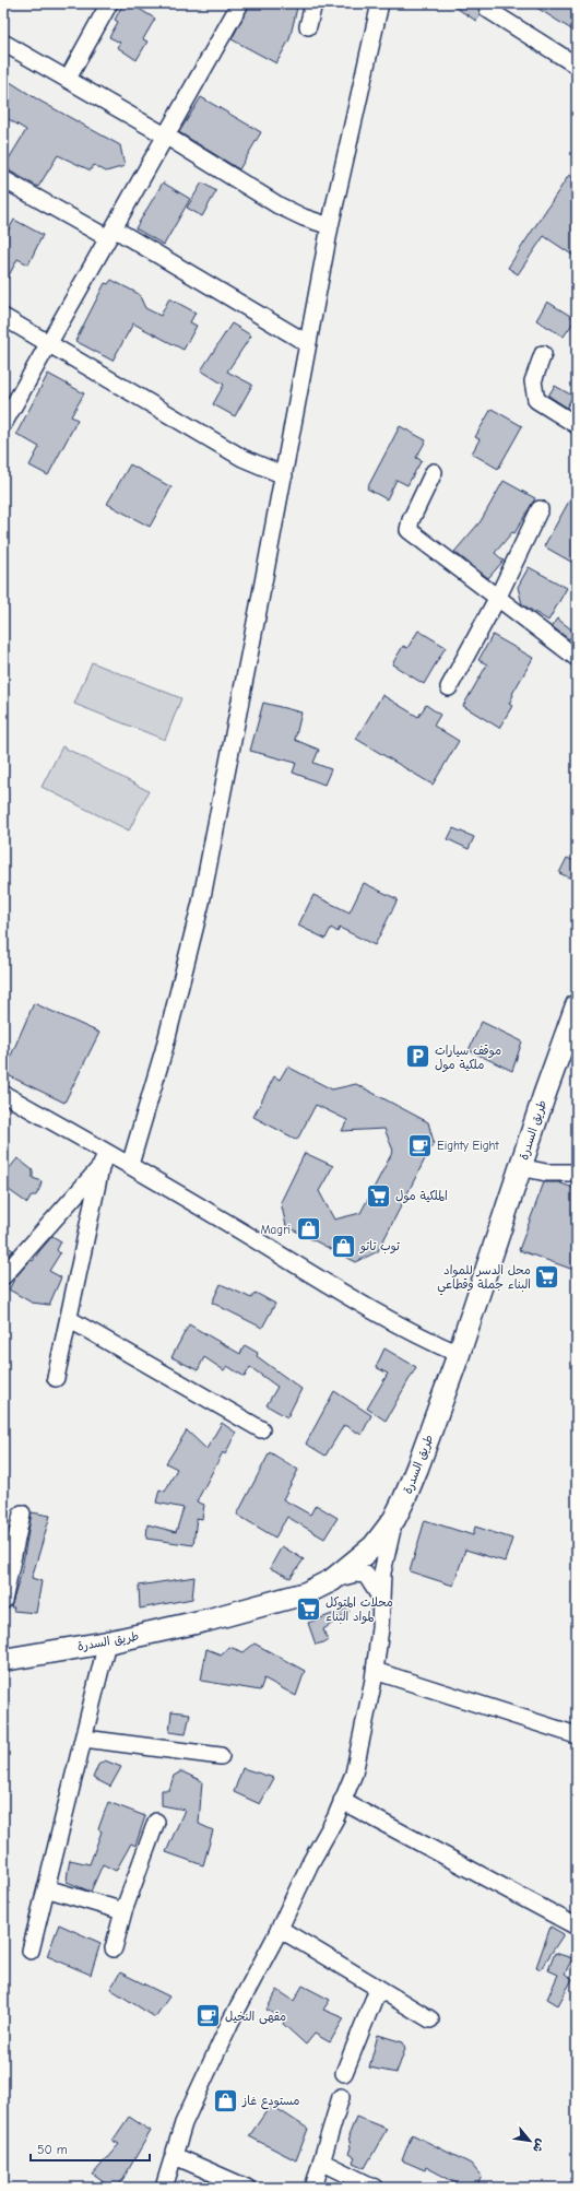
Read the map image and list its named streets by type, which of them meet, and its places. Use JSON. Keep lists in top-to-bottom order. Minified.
{"streets":{"main road":["طريق السدرة"]},"places":{"parking":["موقف سيارات ملكية مول"],"cafe":["Eighty Eight","مقهى النخيل"],"supermarket":["الملكية مول","محل الدسر للمواد البناء جملة وقطاعي","محلات المتوكل لمواد البناء"],"shop":["Magri","توب تاتو","مستودع غاز"]},"scale_bar":"50 m","north":"bottom right"}
